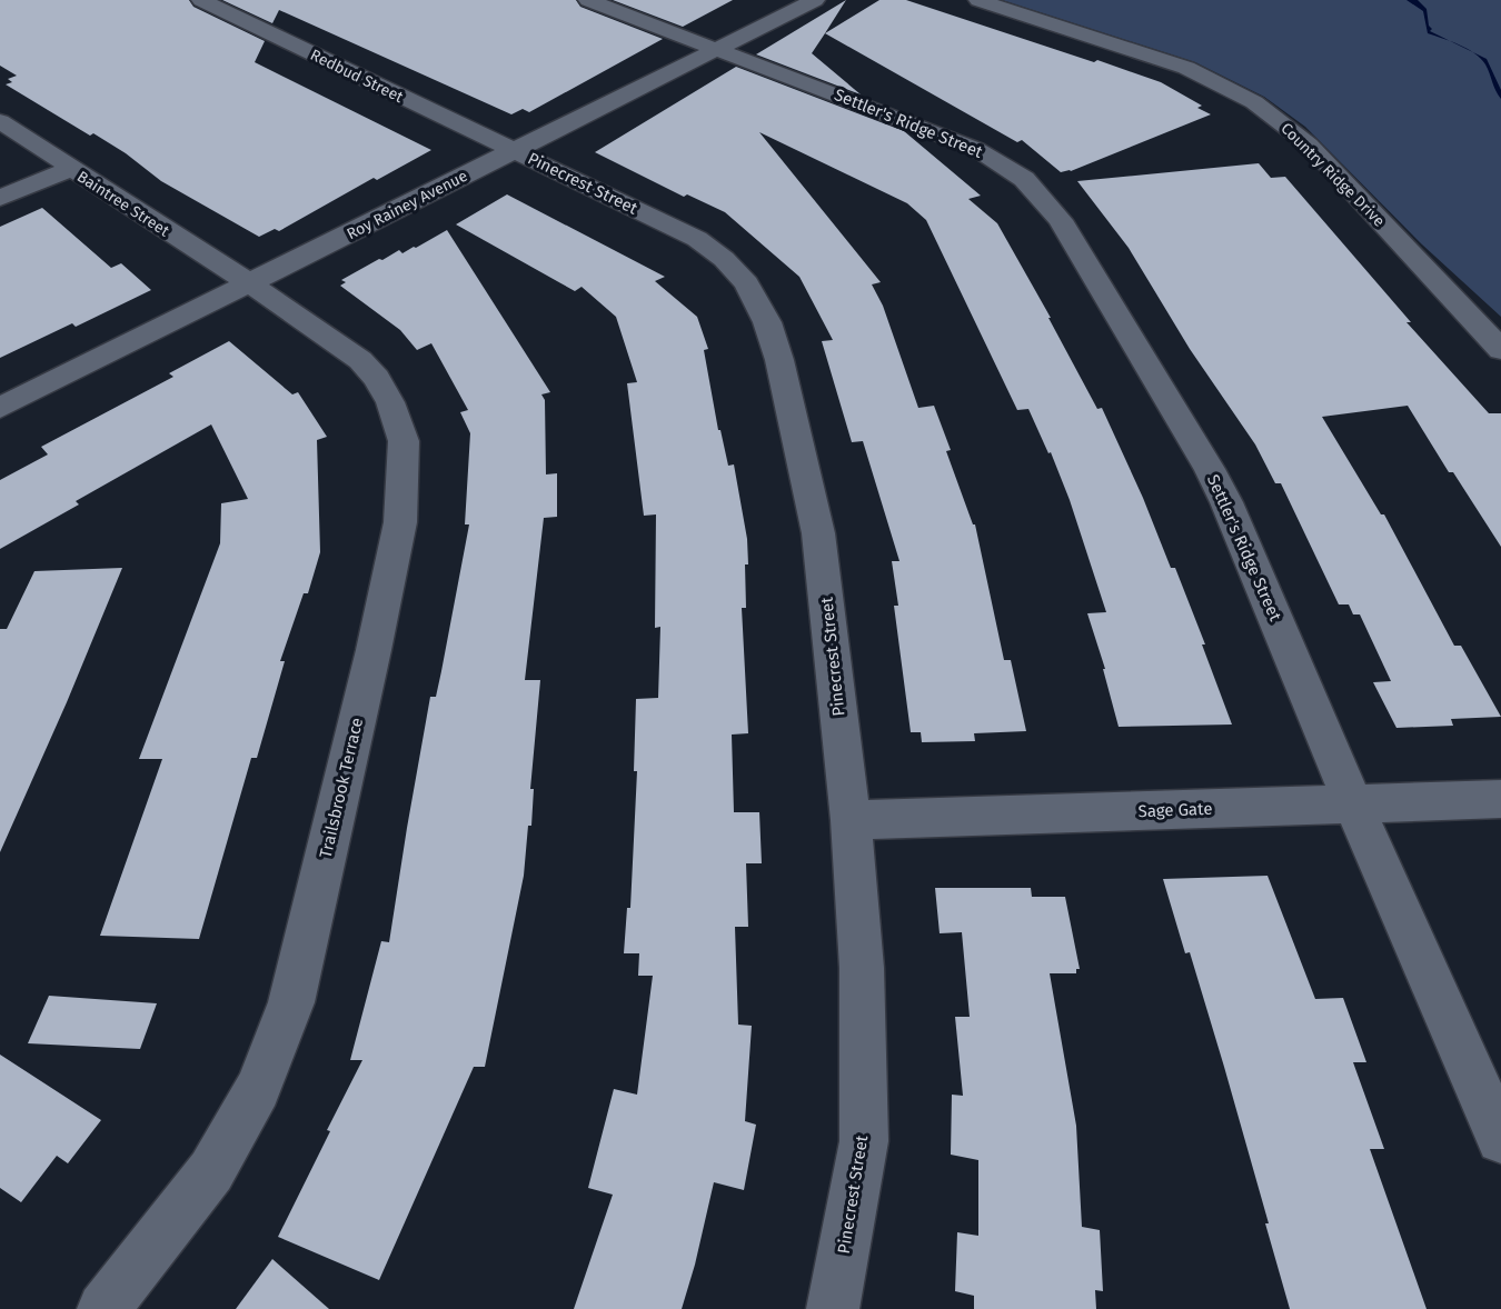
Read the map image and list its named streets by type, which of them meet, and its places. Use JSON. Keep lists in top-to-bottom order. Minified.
{"streets":{"street":["Redbud Street","Settler's Ridge Street","Country Ridge Drive","Pinecrest Street","Baintree Street","Roy Rainey Avenue","Trailsbrook Terrace","Sage Gate"]},"crossings":[["Redbud Street","Pinecrest Street"],["Redbud Street","Roy Rainey Avenue"],["Settler's Ridge Street","Roy Rainey Avenue"],["Settler's Ridge Street","Sage Gate"],["Pinecrest Street","Roy Rainey Avenue"],["Pinecrest Street","Sage Gate"],["Baintree Street","Roy Rainey Avenue"],["Baintree Street","Trailsbrook Terrace"],["Roy Rainey Avenue","Trailsbrook Terrace"]]}
